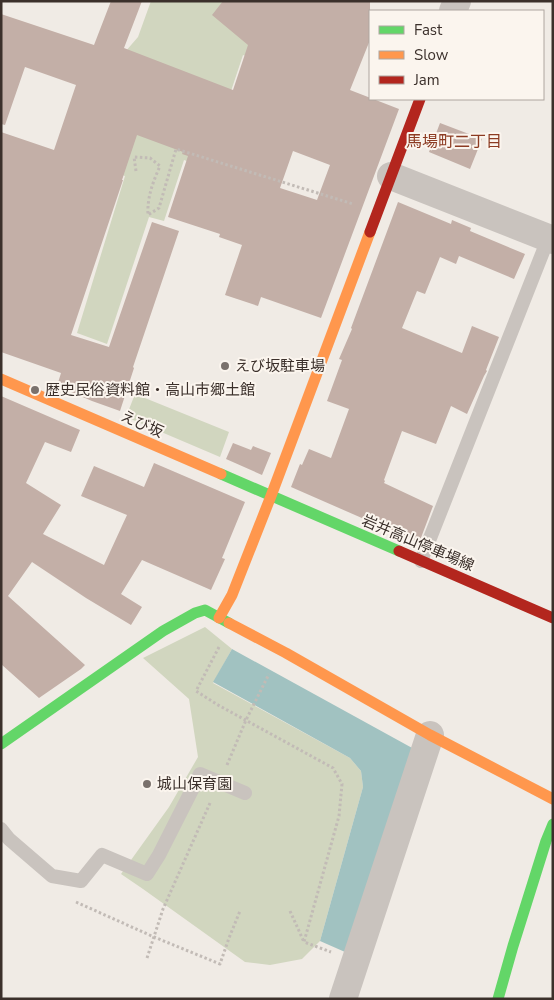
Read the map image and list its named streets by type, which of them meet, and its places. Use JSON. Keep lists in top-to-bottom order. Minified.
{"streets":{"street":["えび坂","岩井高山停車場線"]},"crossings":[["えび坂","岩井高山停車場線"]],"districts":["馬場町二丁目"],"places":["えび坂駐車場","歴史民俗資料館・高山市郷土館","城山保育園"],"legend":["Fast","Slow","Jam"]}
